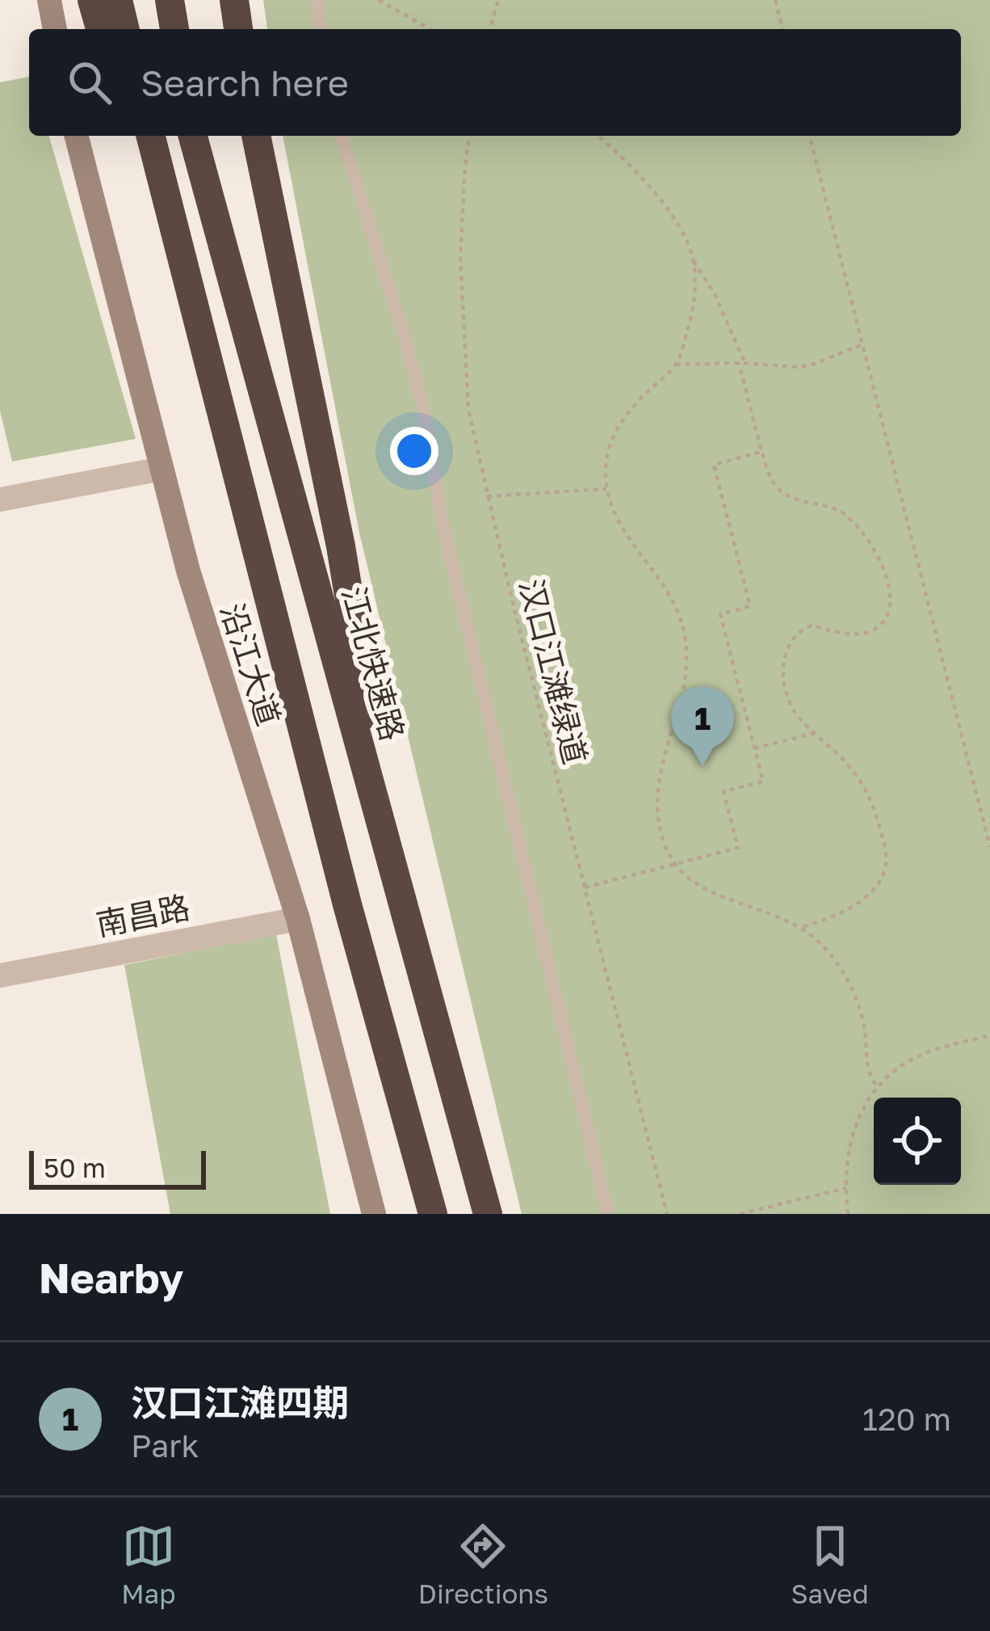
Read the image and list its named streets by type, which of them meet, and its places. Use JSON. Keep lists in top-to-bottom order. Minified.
{"streets":{"highway":["江北快速路"],"street":["沿江大道","南昌路"],"path":["汉口江滩绿道"]},"crossings":[["沿江大道","南昌路"]],"scale_bar":"50 m","page":{"search":"Search here","pins":"1","scale":"50 m","heading":"Nearby","list":[{"mark":"1","name":"汉口江滩四期","note":"Park","value":"120 m"}],"nav":["Map","Directions","Saved"]}}
